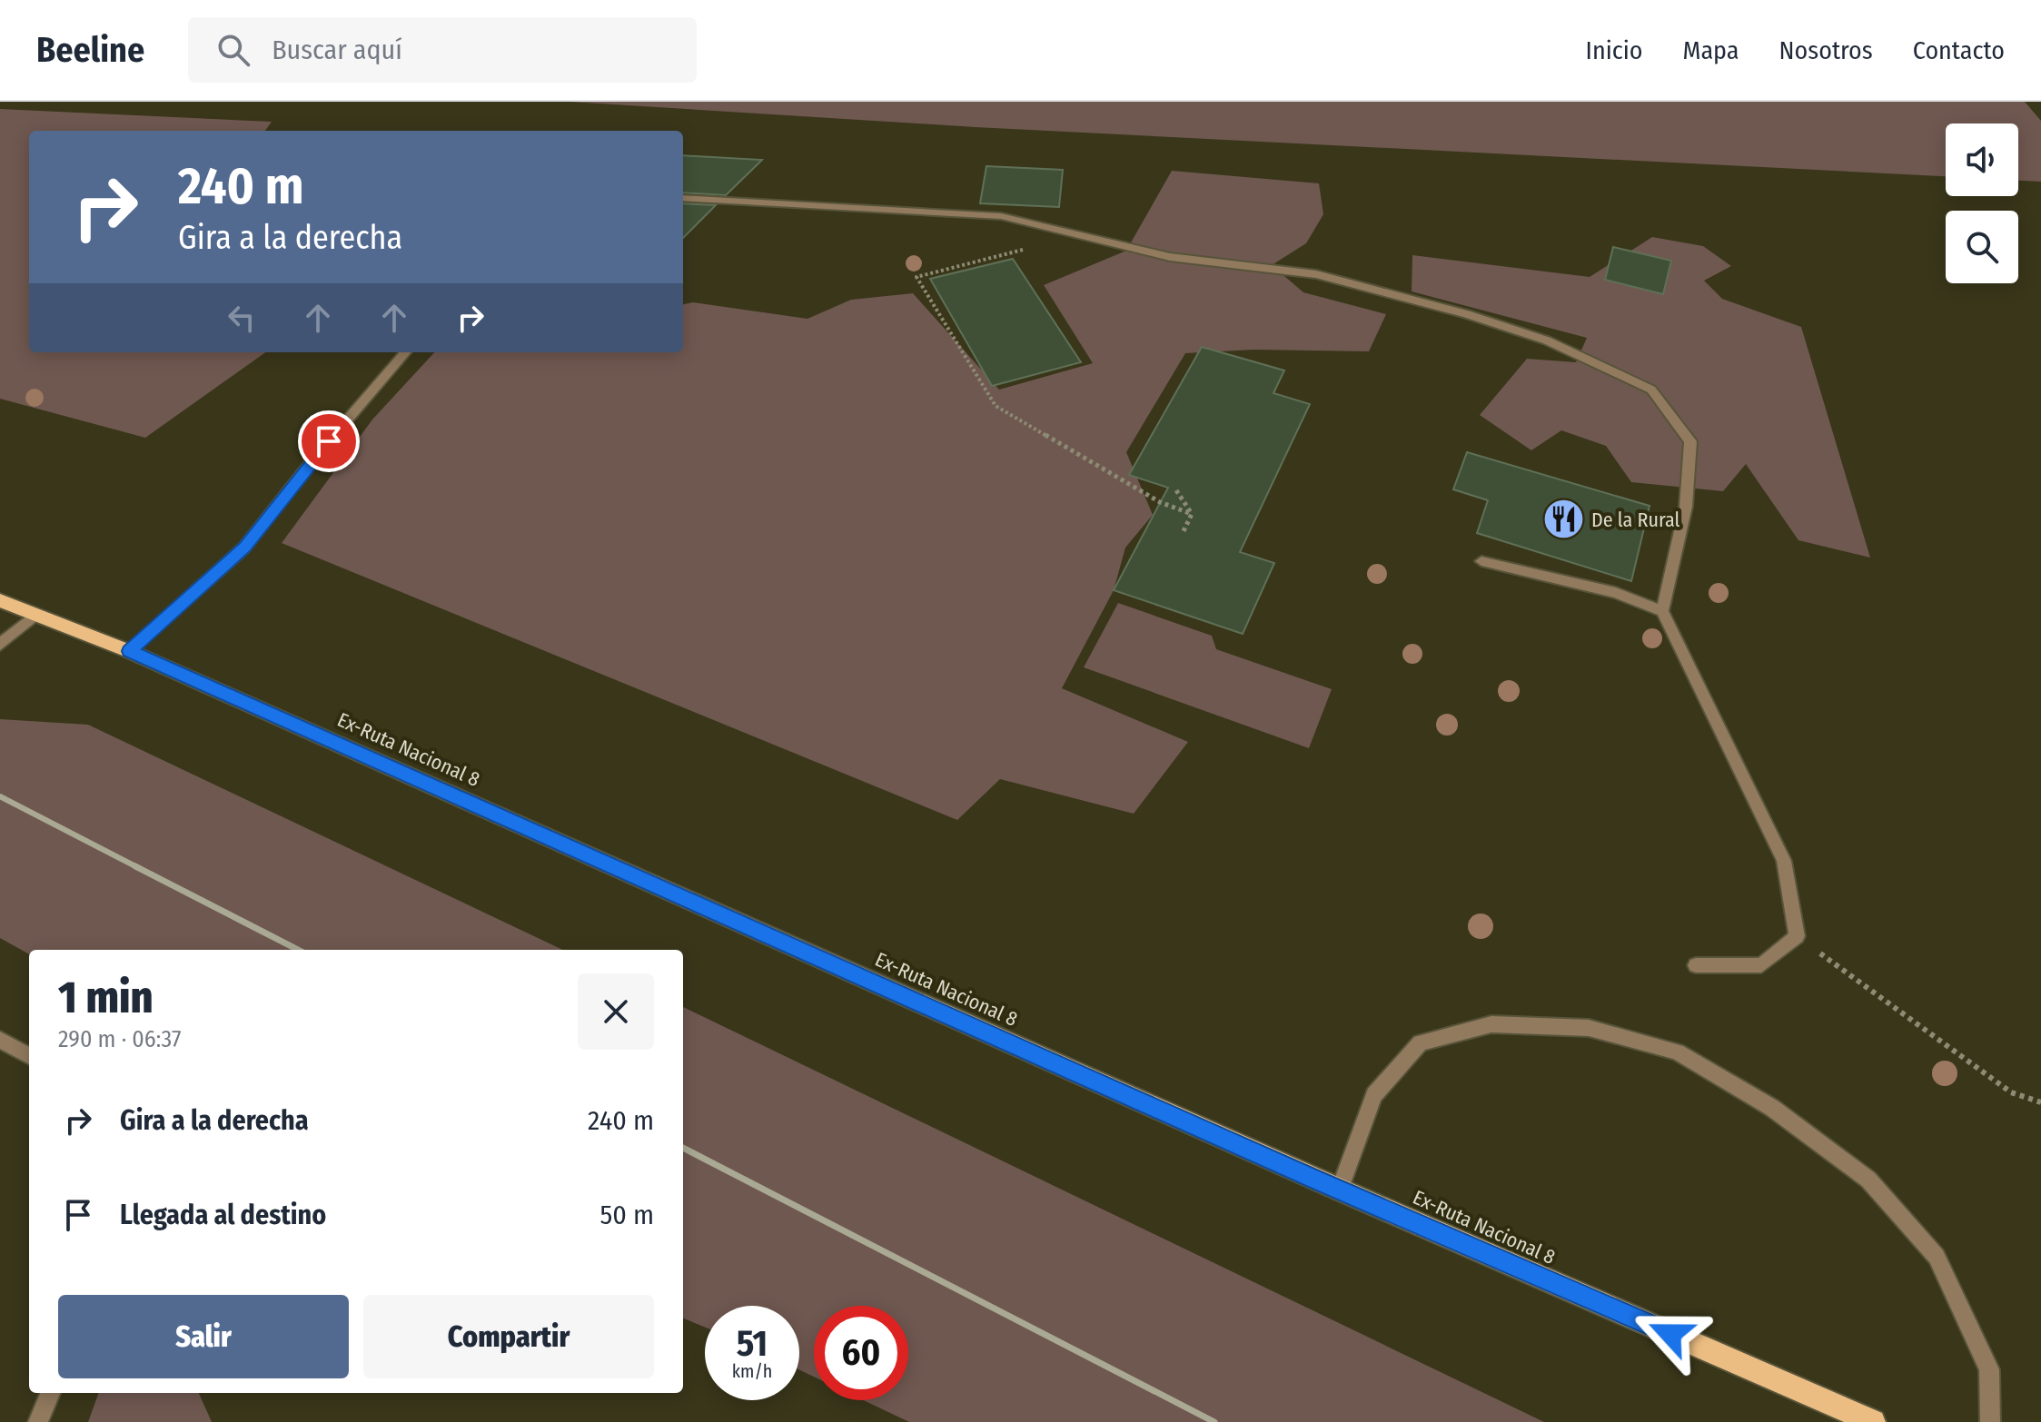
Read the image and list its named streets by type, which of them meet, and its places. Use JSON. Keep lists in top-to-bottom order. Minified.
{"streets":{"main road":["Ex-Ruta Nacional 8"]},"places":{"restaurant":["De la Rural"]},"page":{"header":"Beeline","search":"Buscar aquí","nav":["Inicio","Mapa","Nosotros","Contacto"],"turn":["240 m","Gira a la derecha"],"heading":["1 min","290 m · 06:37"],"list":[{"name":"Gira a la derecha","value":"240 m"},{"name":"Llegada al destino","value":"50 m"}],"buttons":["Salir","Compartir"],"speed":"51 km/h","limit":"60"}}
